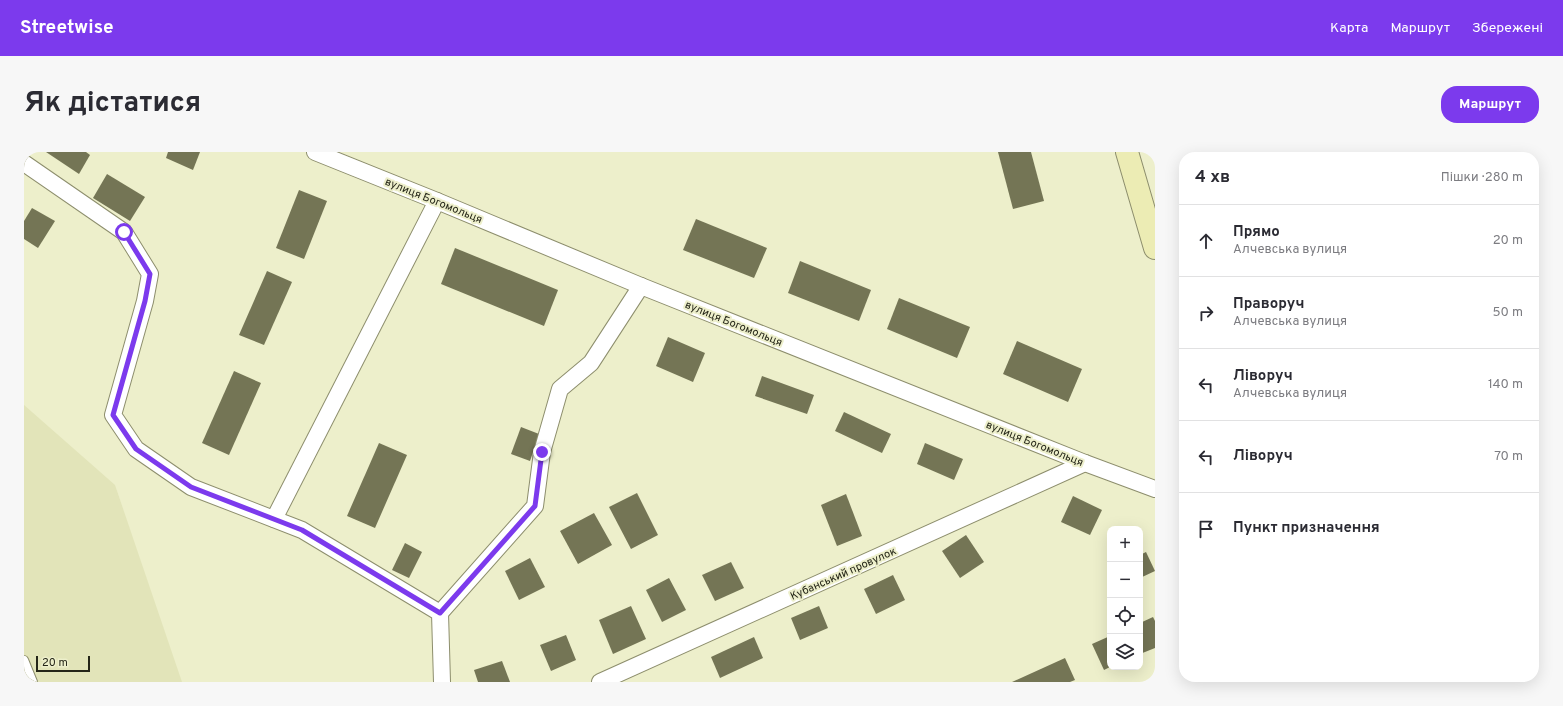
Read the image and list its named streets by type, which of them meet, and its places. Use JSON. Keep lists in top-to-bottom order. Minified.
{"streets":{"street":["вулиця Богомольця","Кубанський провулок"]},"crossings":[["вулиця Богомольця","Кубанський провулок"]],"scale_bar":"20 m","page":{"header":"Streetwise","nav":["Карта","Маршрут","Збережені"],"title":"Як дістатися","buttons":"Маршрут","heading":["4 хв","Пішки · 280 m"],"list":[["Прямо","Алчевська вулиця","20 m"],["Праворуч","Алчевська вулиця","50 m"],["Ліворуч","Алчевська вулиця","140 m"],["Ліворуч","70 m"],"Пункт призначення"],"map_buttons":["+","−"],"scale":"20 m"}}
